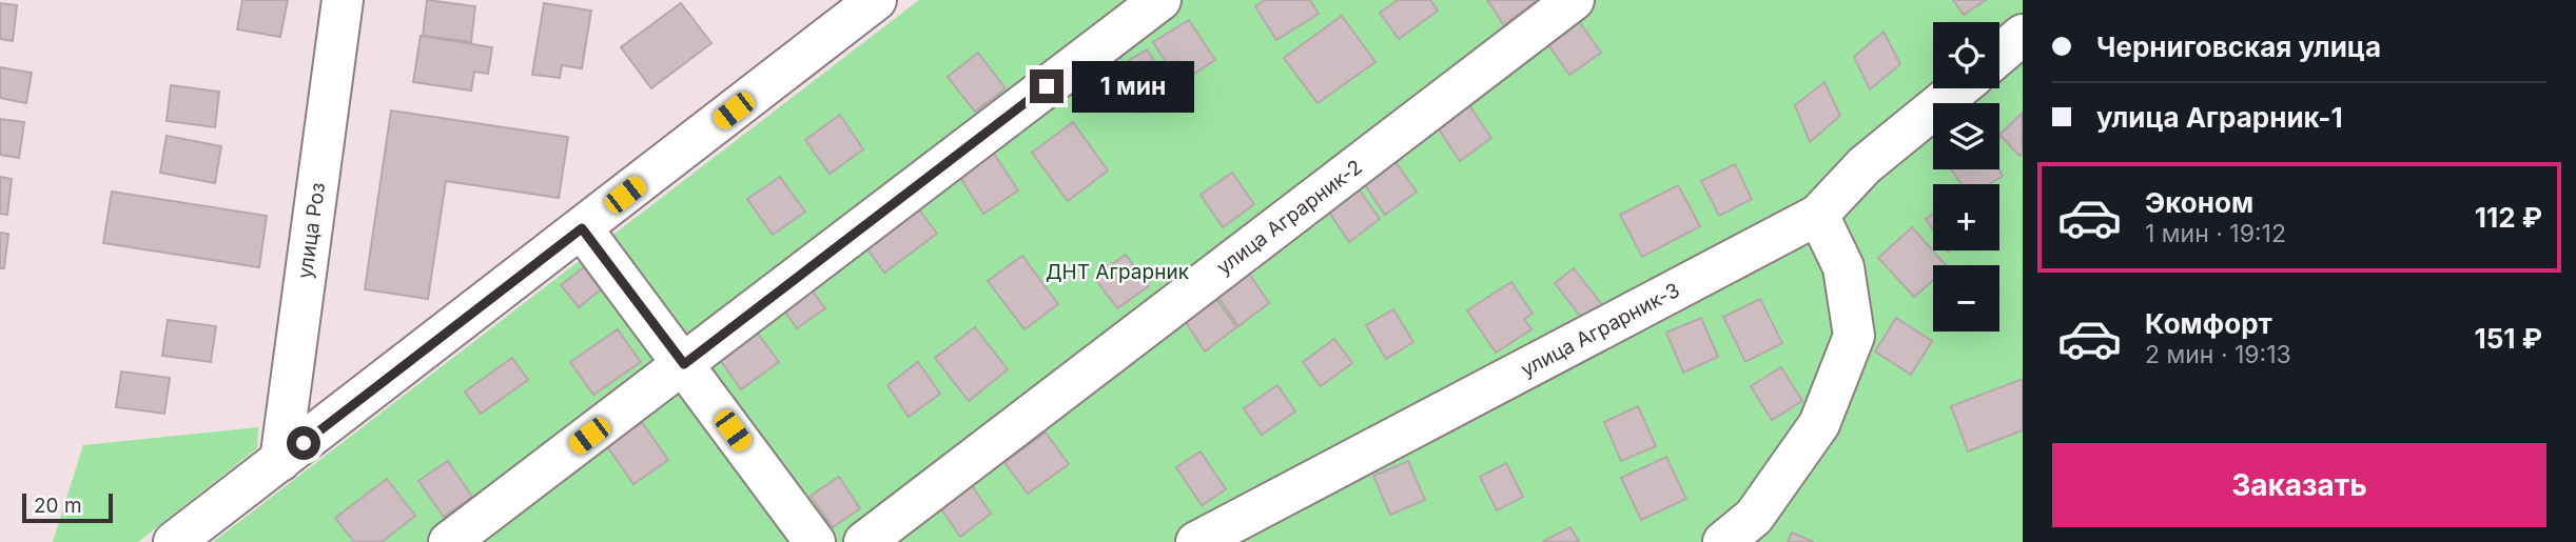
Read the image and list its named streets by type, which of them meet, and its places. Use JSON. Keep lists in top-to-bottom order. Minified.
{"streets":{"street":["улица Аграрник-2","улица Роз","улица Аграрник-3"]},"parks":["ДНТ Аграрник"],"scale_bar":"20 m","page":{"banner":["Черниговская улица","улица Аграрник-1"],"map_buttons":["+","−"],"bubble":"1 мин","list":[{"name":"Эконом","note":"1 мин · 19:12","value":"112 ₽"},{"name":"Комфорт","note":"2 мин · 19:13","value":"151 ₽"}],"buttons":"Заказать","scale":"20 m"}}
